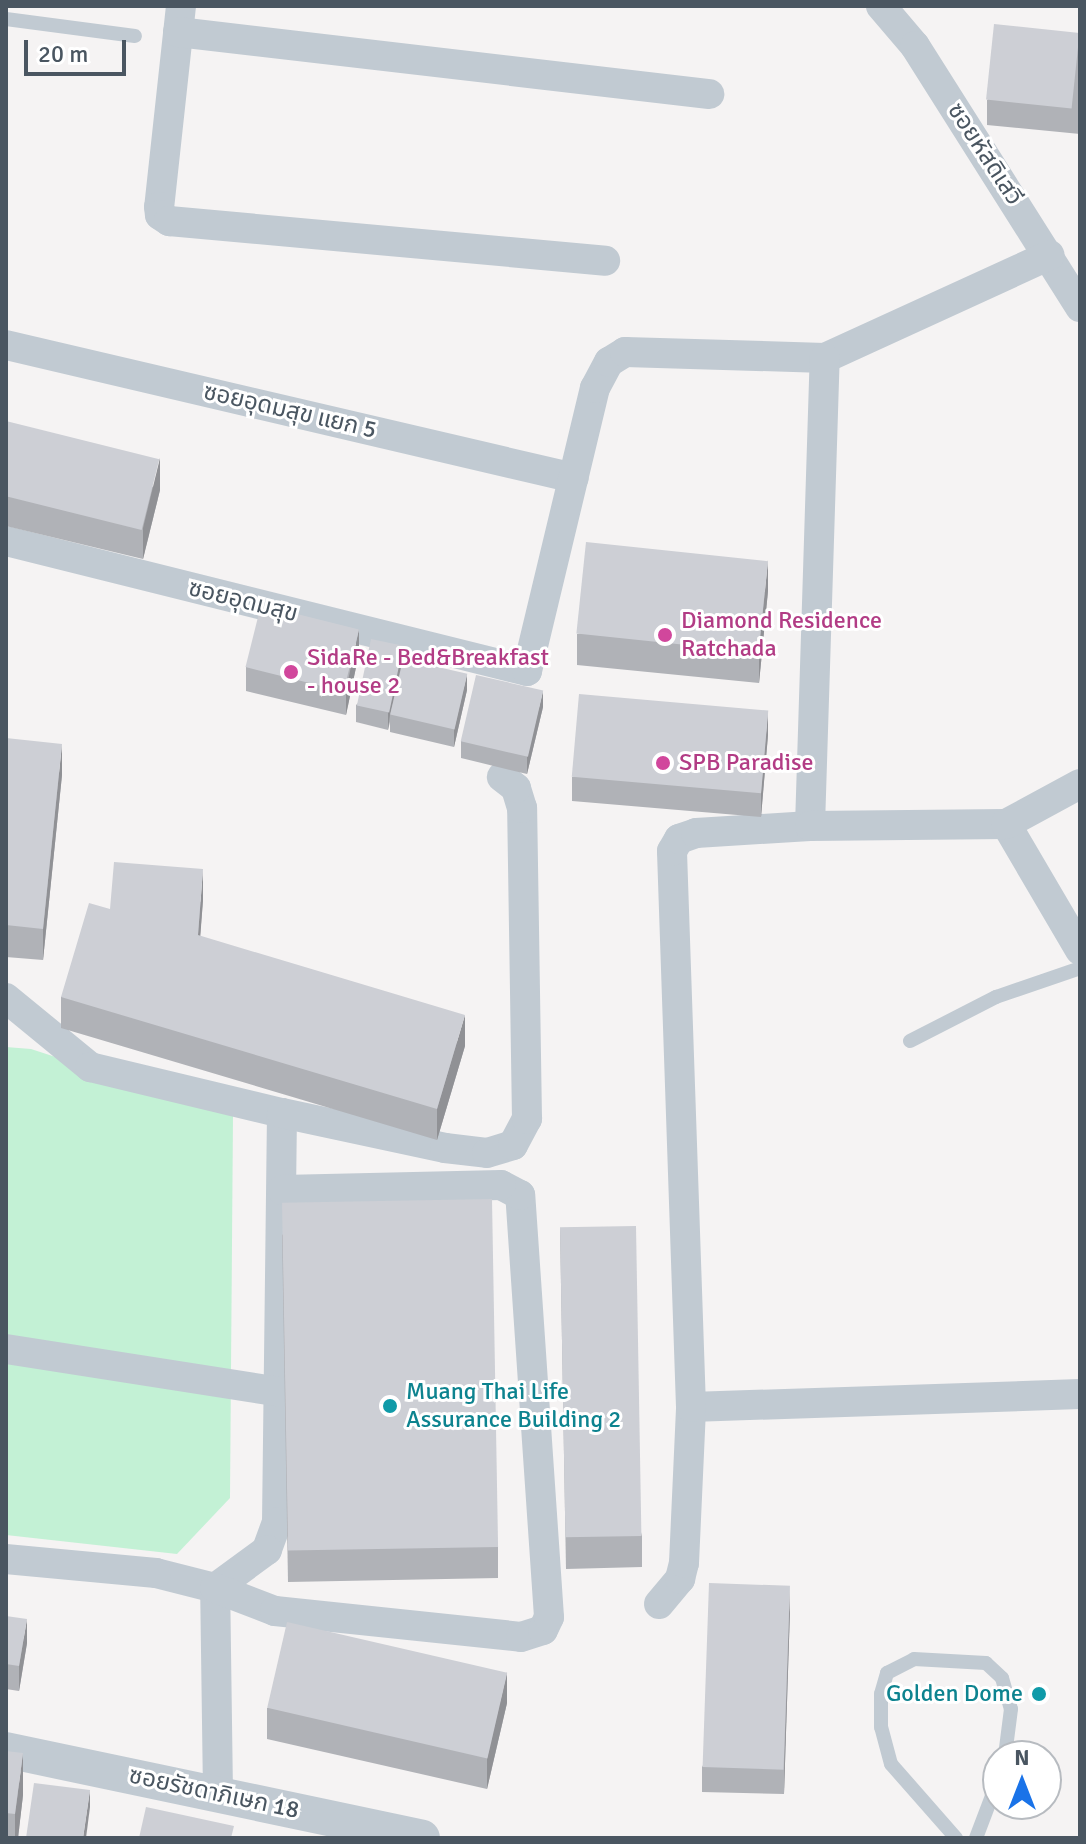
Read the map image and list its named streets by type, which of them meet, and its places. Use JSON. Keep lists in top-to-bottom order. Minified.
{"streets":{"street":["ซอยหัสดิเสวี","ซอยอุดมสุข แยก 5","ซอยอุดมสุข","ซอยรัชดาภิเษก 18"]},"crossings":[["ซอยอุดมสุข แยก 5","ซอยอุดมสุข"]],"places":["Diamond Residence Ratchada","SidaRe - Bed&Breakfast - house 2","SPB Paradise","Muang Thai Life Assurance Building 2","Golden Dome"],"scale_bar":"20 m","north":"top"}
